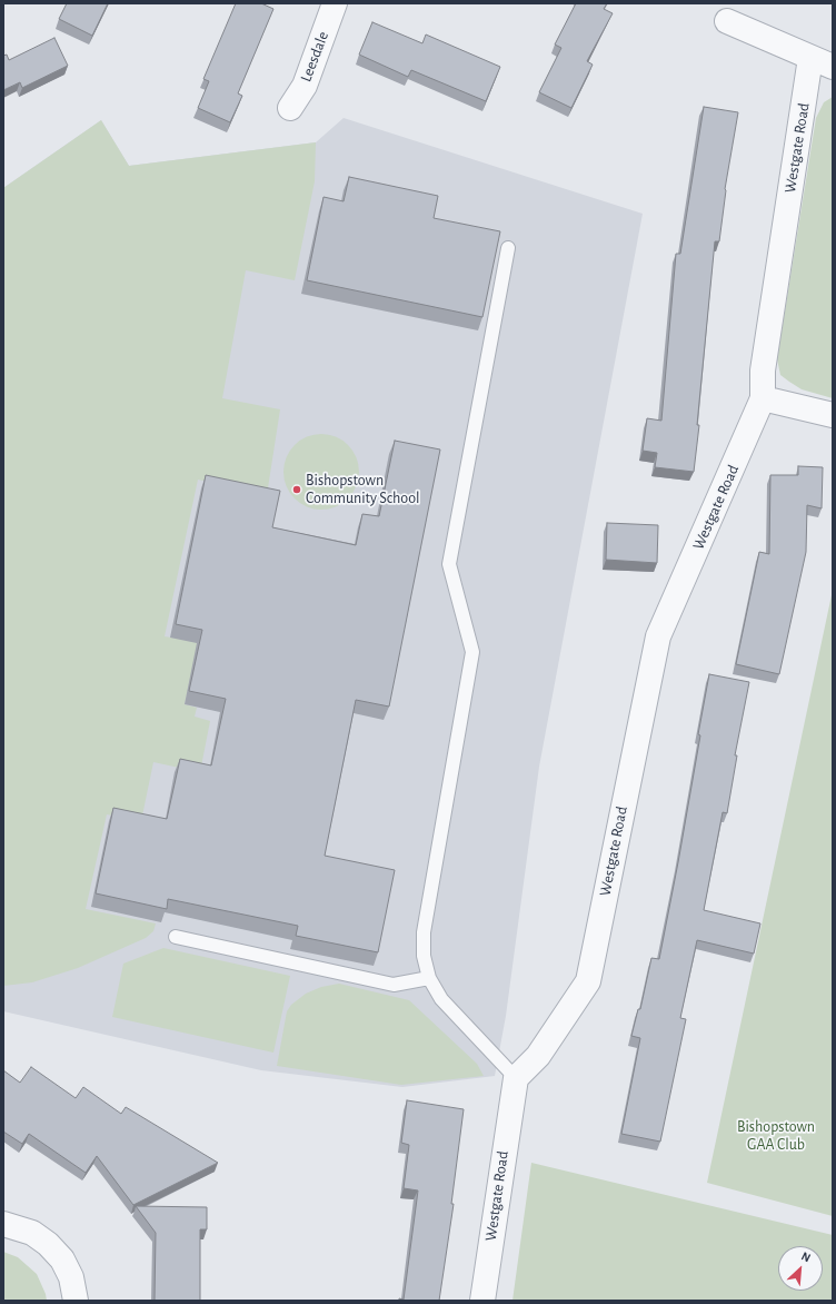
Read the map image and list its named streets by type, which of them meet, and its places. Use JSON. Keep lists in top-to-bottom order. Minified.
{"streets":{"street":["Leesdale","Westgate Road"]},"parks":["Bishopstown GAA Club"],"places":["Bishopstown Community School"],"north":"top right"}
